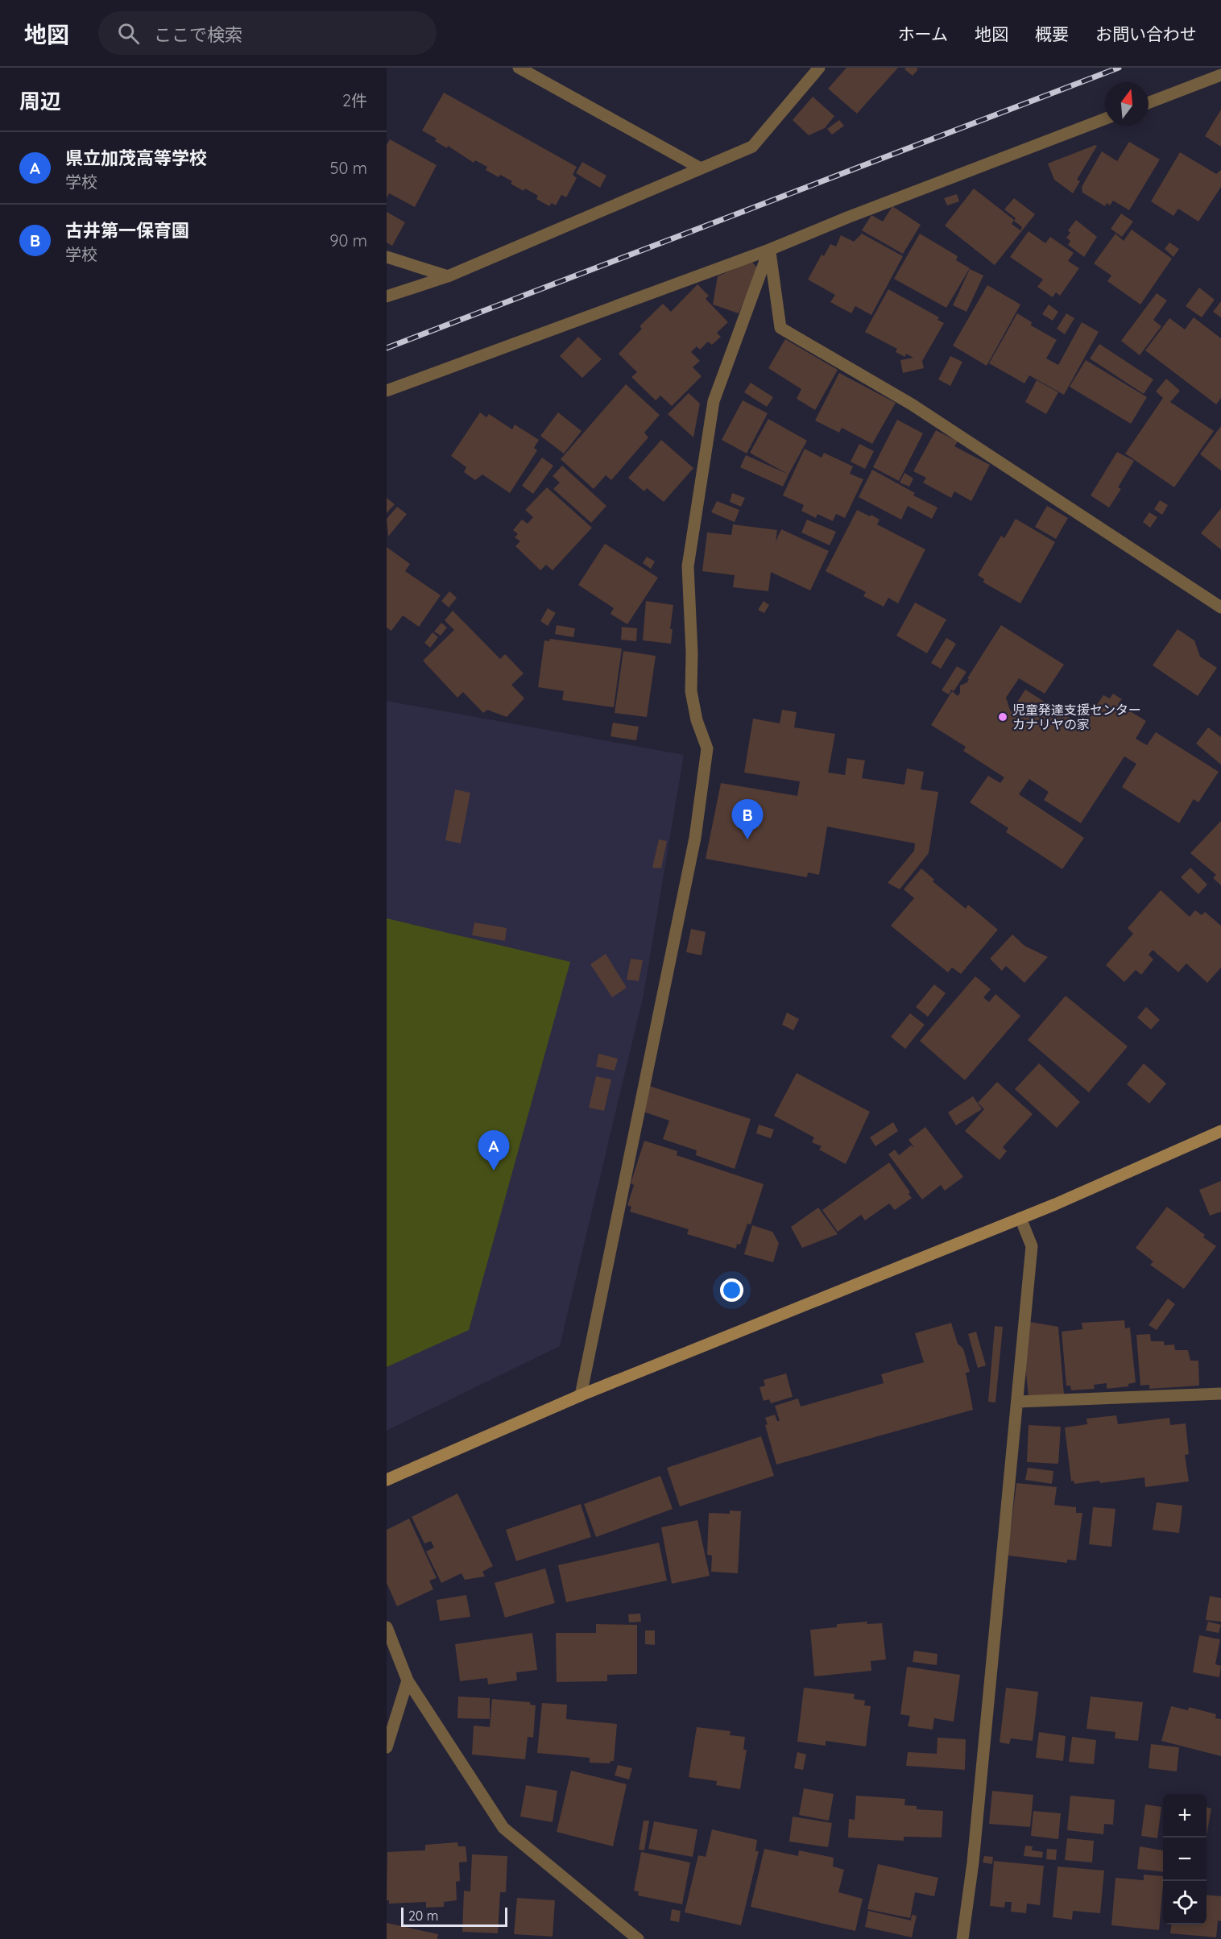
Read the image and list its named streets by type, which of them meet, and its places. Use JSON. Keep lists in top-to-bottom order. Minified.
{"places":["児童発達支援センター カナリヤの家"],"scale_bar":"20 m","north":"top","page":{"header":"地図","search":"ここで検索","nav":["ホーム","地図","概要","お問い合わせ"],"heading":["周辺","2件"],"list":[{"mark":"A","name":"県立加茂高等学校","note":"学校","value":"50 m"},{"mark":"B","name":"古井第一保育園","note":"学校","value":"90 m"}],"pins":["B","A"],"map_buttons":["+","−"],"scale":"20 m"}}
